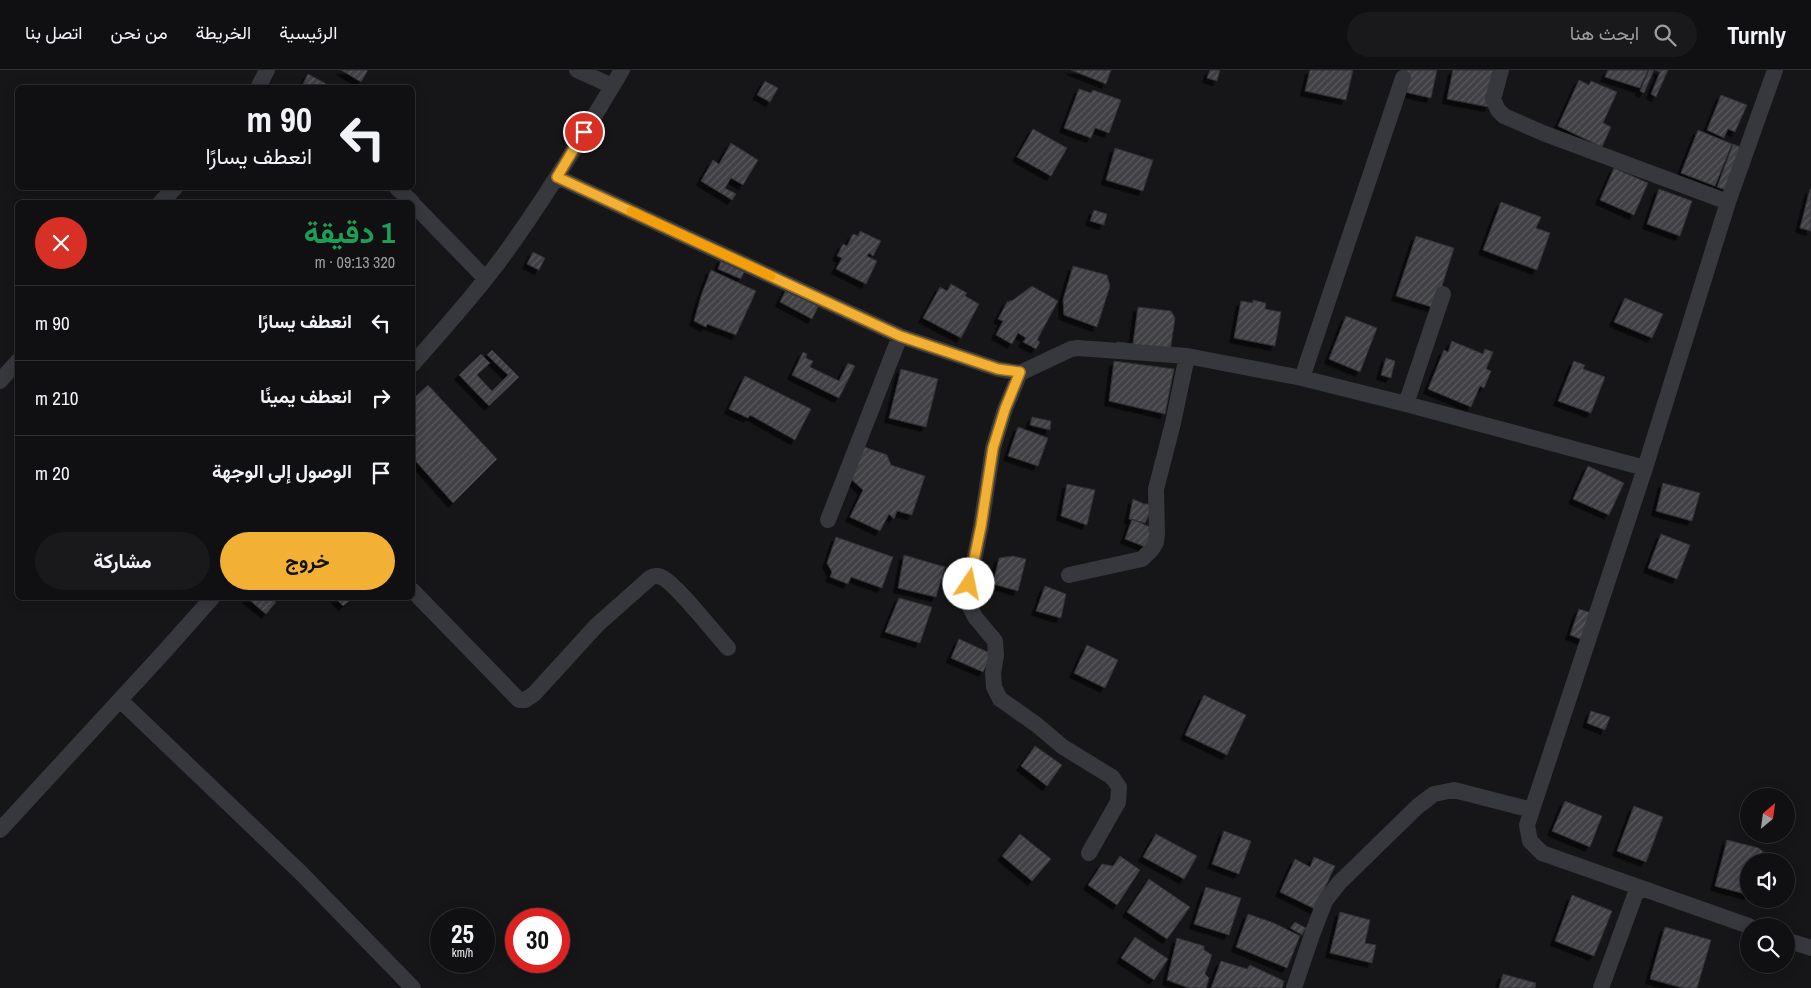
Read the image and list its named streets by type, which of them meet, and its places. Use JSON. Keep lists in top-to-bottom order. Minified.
{"north":"top right","page":{"header":"Turnly","search":"ابحث هنا","nav":["الرئيسية","الخريطة","من نحن","اتصل بنا"],"turn":["90 m","انعطف يسارًا"],"heading":["1 دقيقة","320 m · 09:13"],"list":[{"name":"انعطف يسارًا","value":"90 m"},{"name":"انعطف يمينًا","value":"210 m"},{"name":"الوصول إلى الوجهة","value":"20 m"}],"buttons":["خروج","مشاركة"],"speed":"25 km/h","limit":"30"}}
